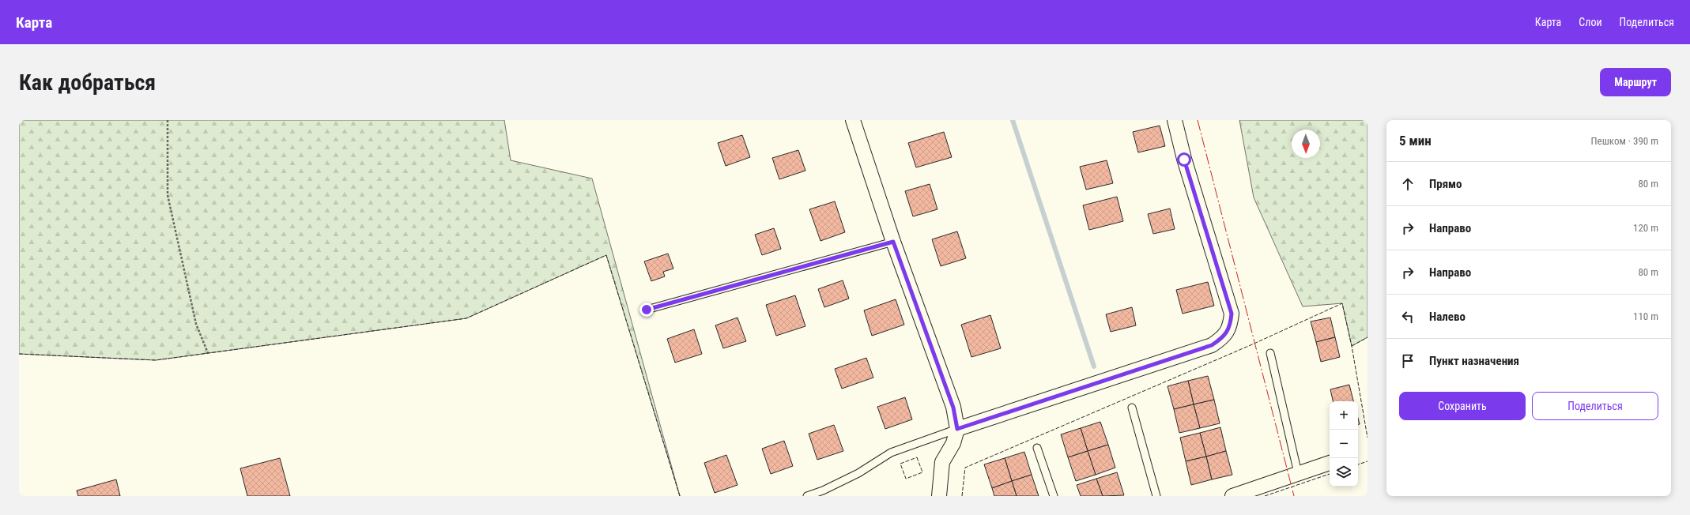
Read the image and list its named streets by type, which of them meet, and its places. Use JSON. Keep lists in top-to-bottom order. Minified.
{"north":"bottom","page":{"header":"Карта","nav":["Карта","Слои","Поделиться"],"buttons":["Маршрут",["Сохранить","Поделиться"]],"title":"Как добраться","heading":["5 мин","Пешком · 390 m"],"list":[["Прямо","80 m"],["Направо","120 m"],["Направо","80 m"],["Налево","110 m"],"Пункт назначения"],"map_buttons":["+","−"]}}
